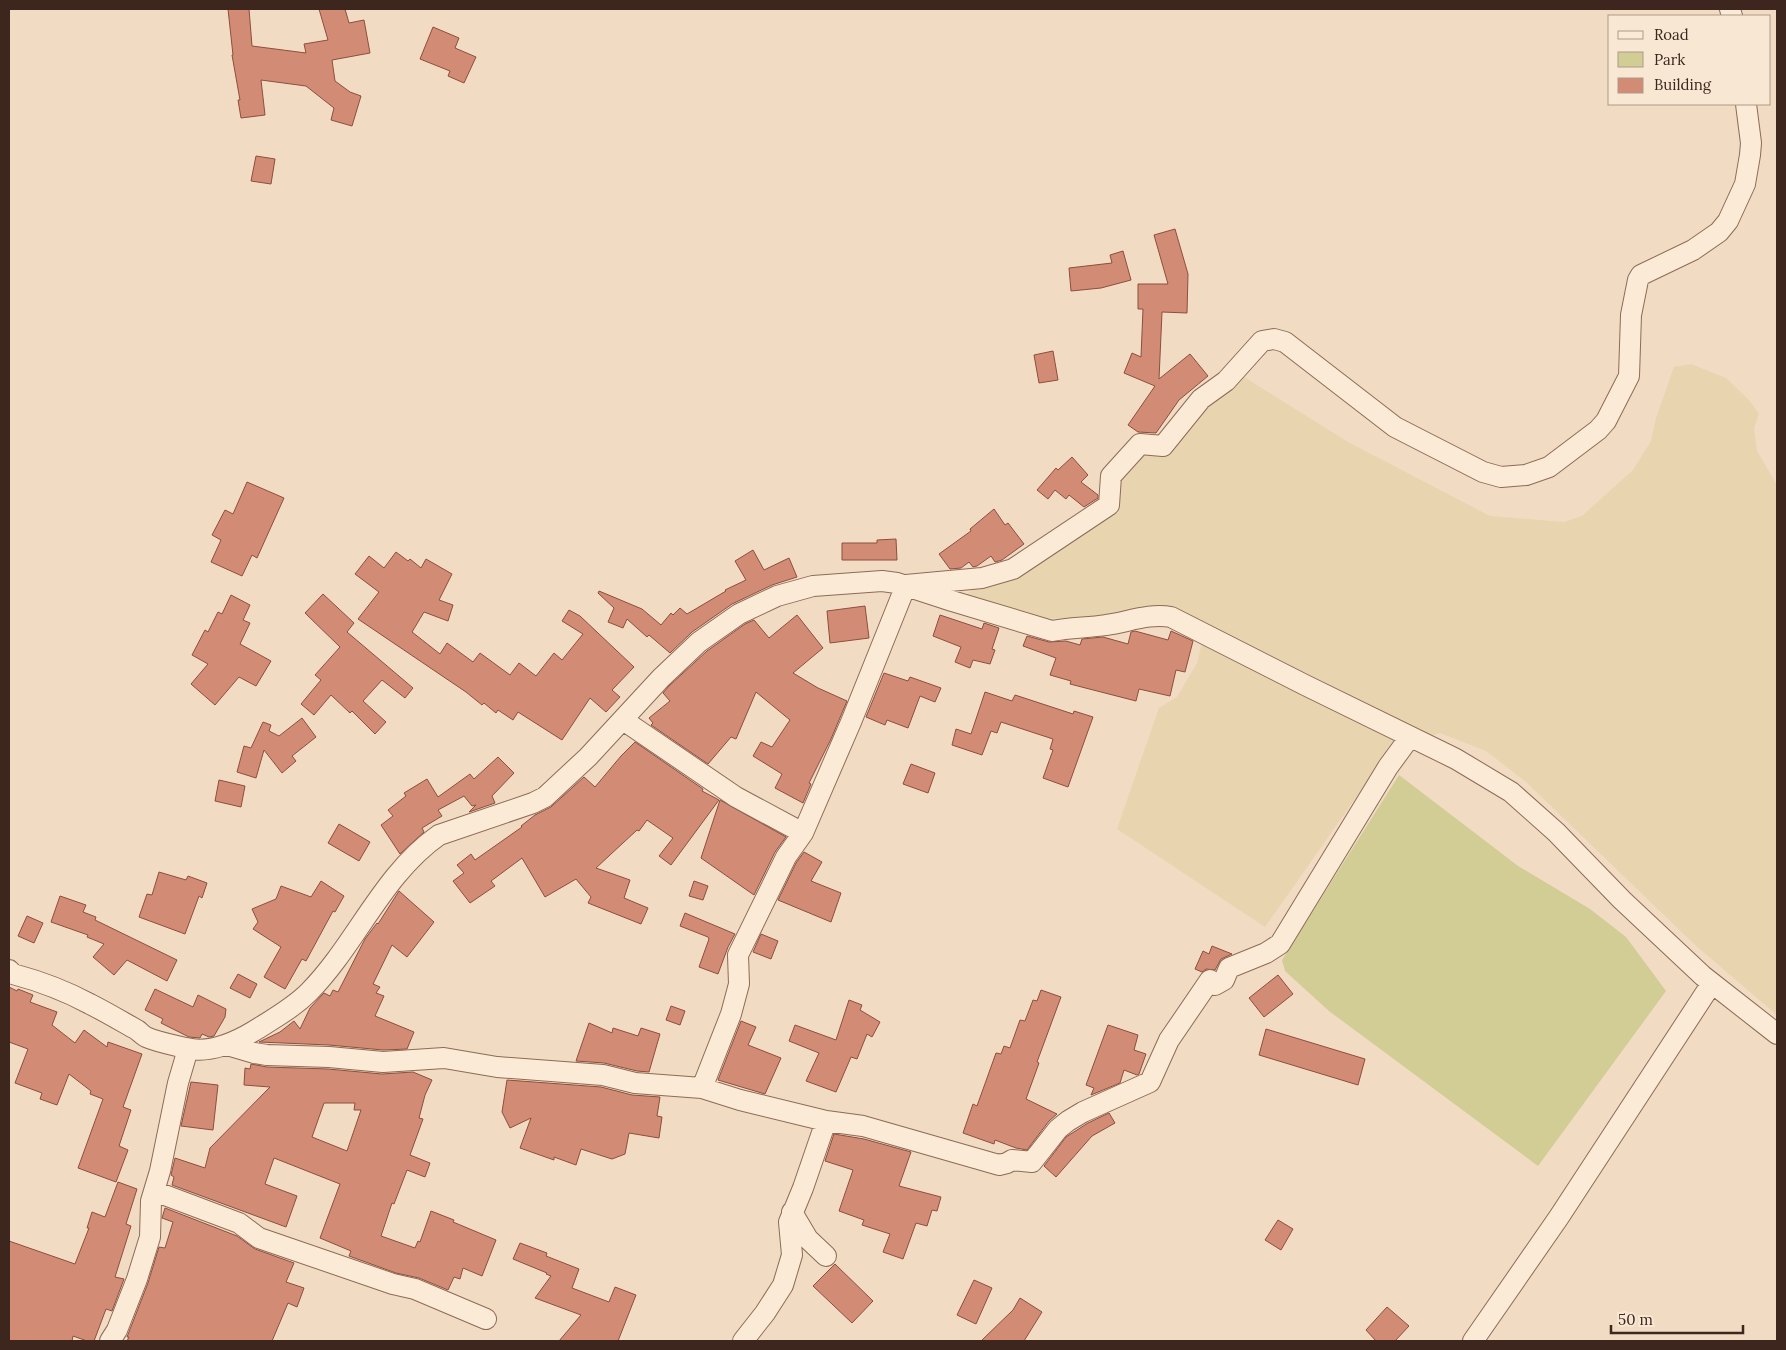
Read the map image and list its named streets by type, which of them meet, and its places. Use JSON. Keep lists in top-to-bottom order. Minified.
{"legend":["Road","Park","Building"],"scale_bar":"50 m"}
